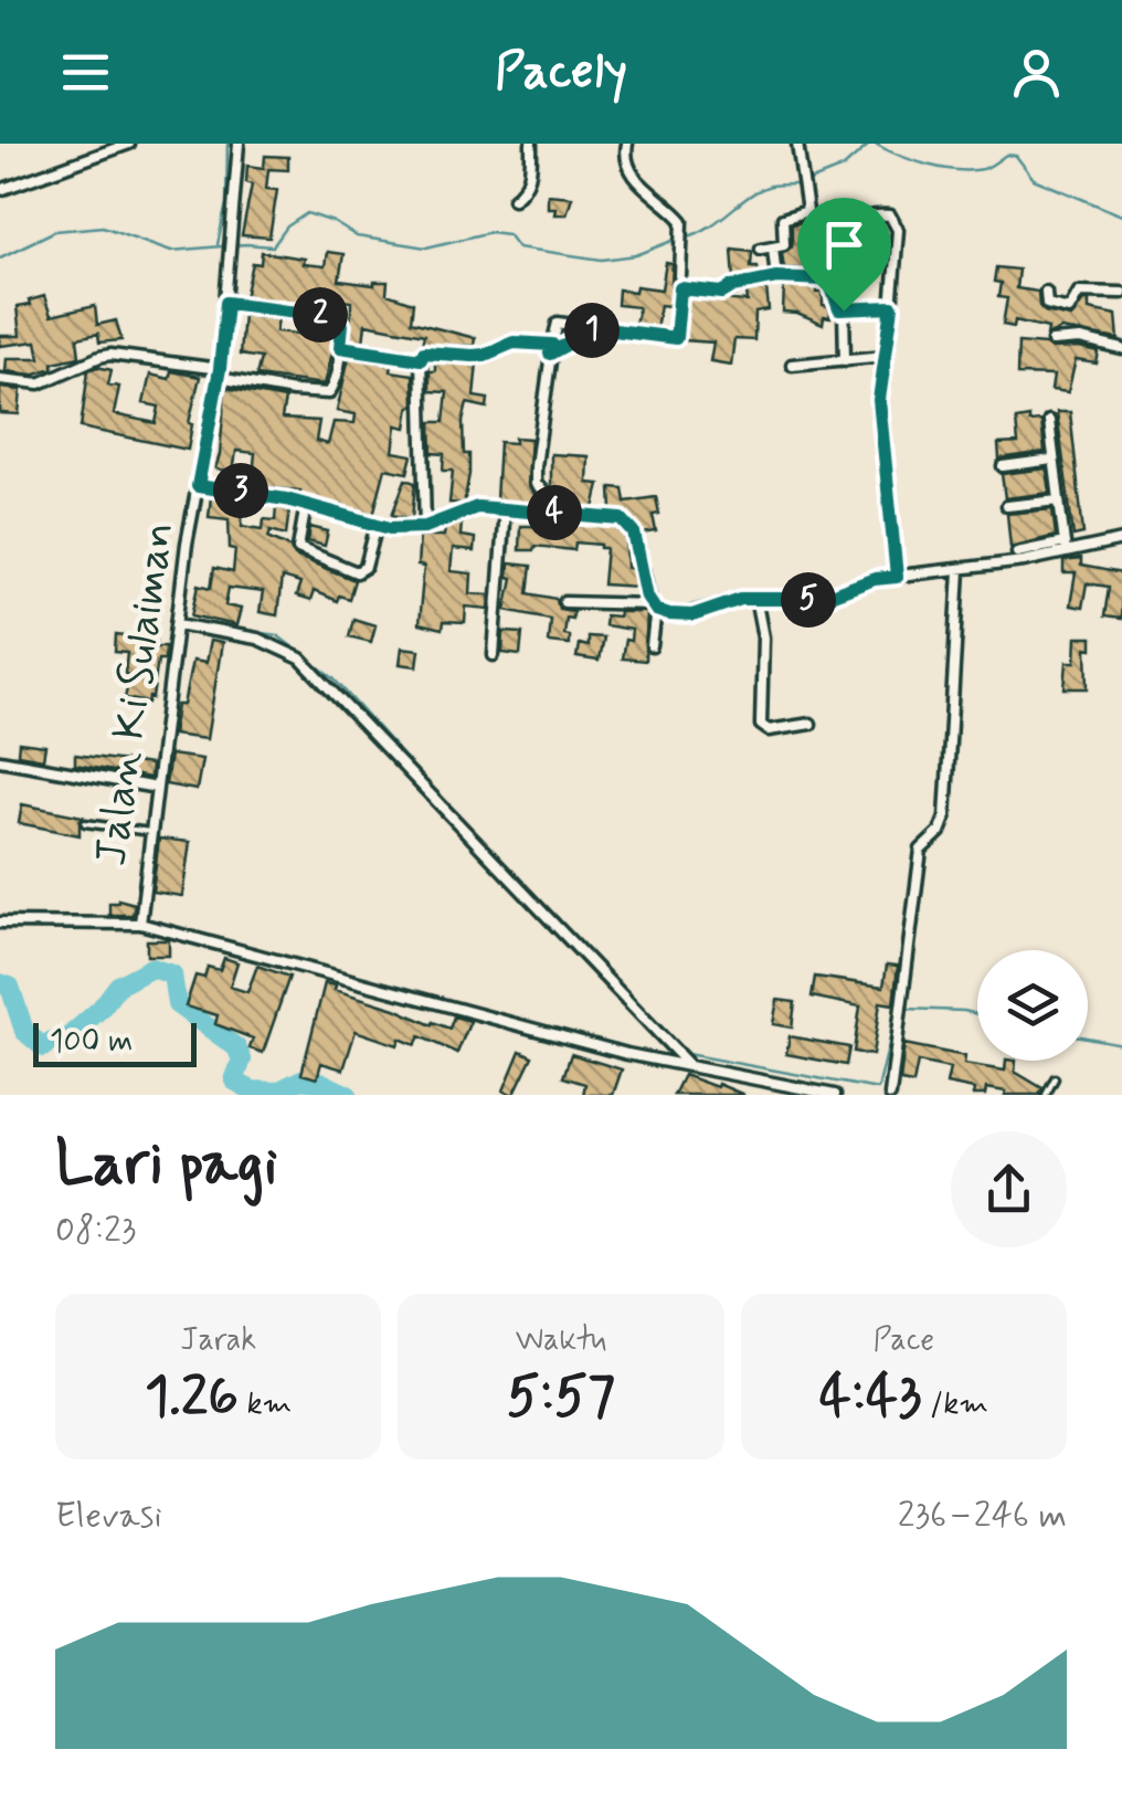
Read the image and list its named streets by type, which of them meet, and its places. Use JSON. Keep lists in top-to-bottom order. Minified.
{"streets":{"street":["Jalan Ki Sulaiman"]},"scale_bar":"100 m","page":{"header":"Pacely","pins":["2","1","3","4","5"],"scale":"100 m","heading":["Lari pagi","08:23"],"stats":[["Jarak","1.26 km"],["Waktu","5:57"],["Pace","4:43 /km"]],"chart":["Elevasi","236–246 m"]}}
